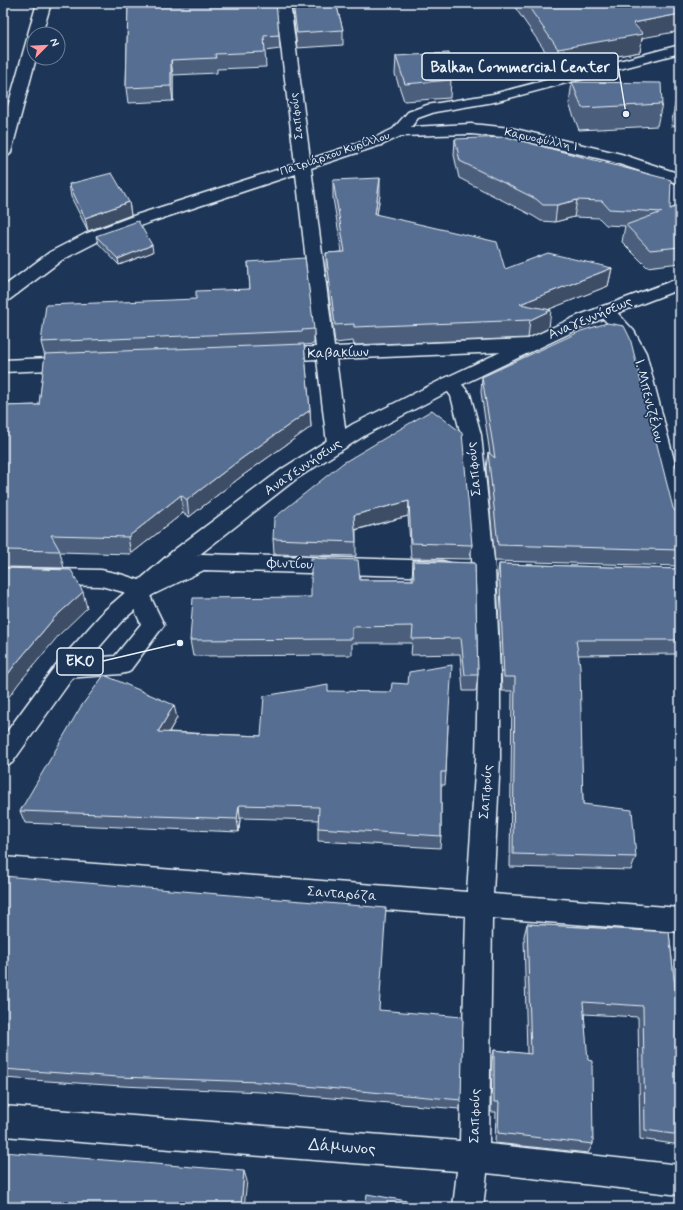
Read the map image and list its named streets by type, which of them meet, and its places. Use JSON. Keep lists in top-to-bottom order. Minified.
{"streets":{"main road":["Σαπφούς","Καρυοφύλλη Ι","Πατριάρχου Κυρίλλου","Αναγεννήσεως","Καβακίων","Ι. Μπενιζέλου","Φιντίου","Σανταρόζα","Δάμωνος"]},"crossings":[["Σαπφούς","Πατριάρχου Κυρίλλου"],["Σαπφούς","Αναγεννήσεως"],["Σαπφούς","Καβακίων"],["Σαπφούς","Φιντίου"],["Σαπφούς","Σανταρόζα"],["Σαπφούς","Δάμωνος"],["Καρυοφύλλη Ι","Πατριάρχου Κυρίλλου"],["Αναγεννήσεως","Καβακίων"],["Αναγεννήσεως","Ι. Μπενιζέλου"],["Αναγεννήσεως","Φιντίου"]],"places":["Balkan Commercial Center","EKO"],"north":"top right"}
